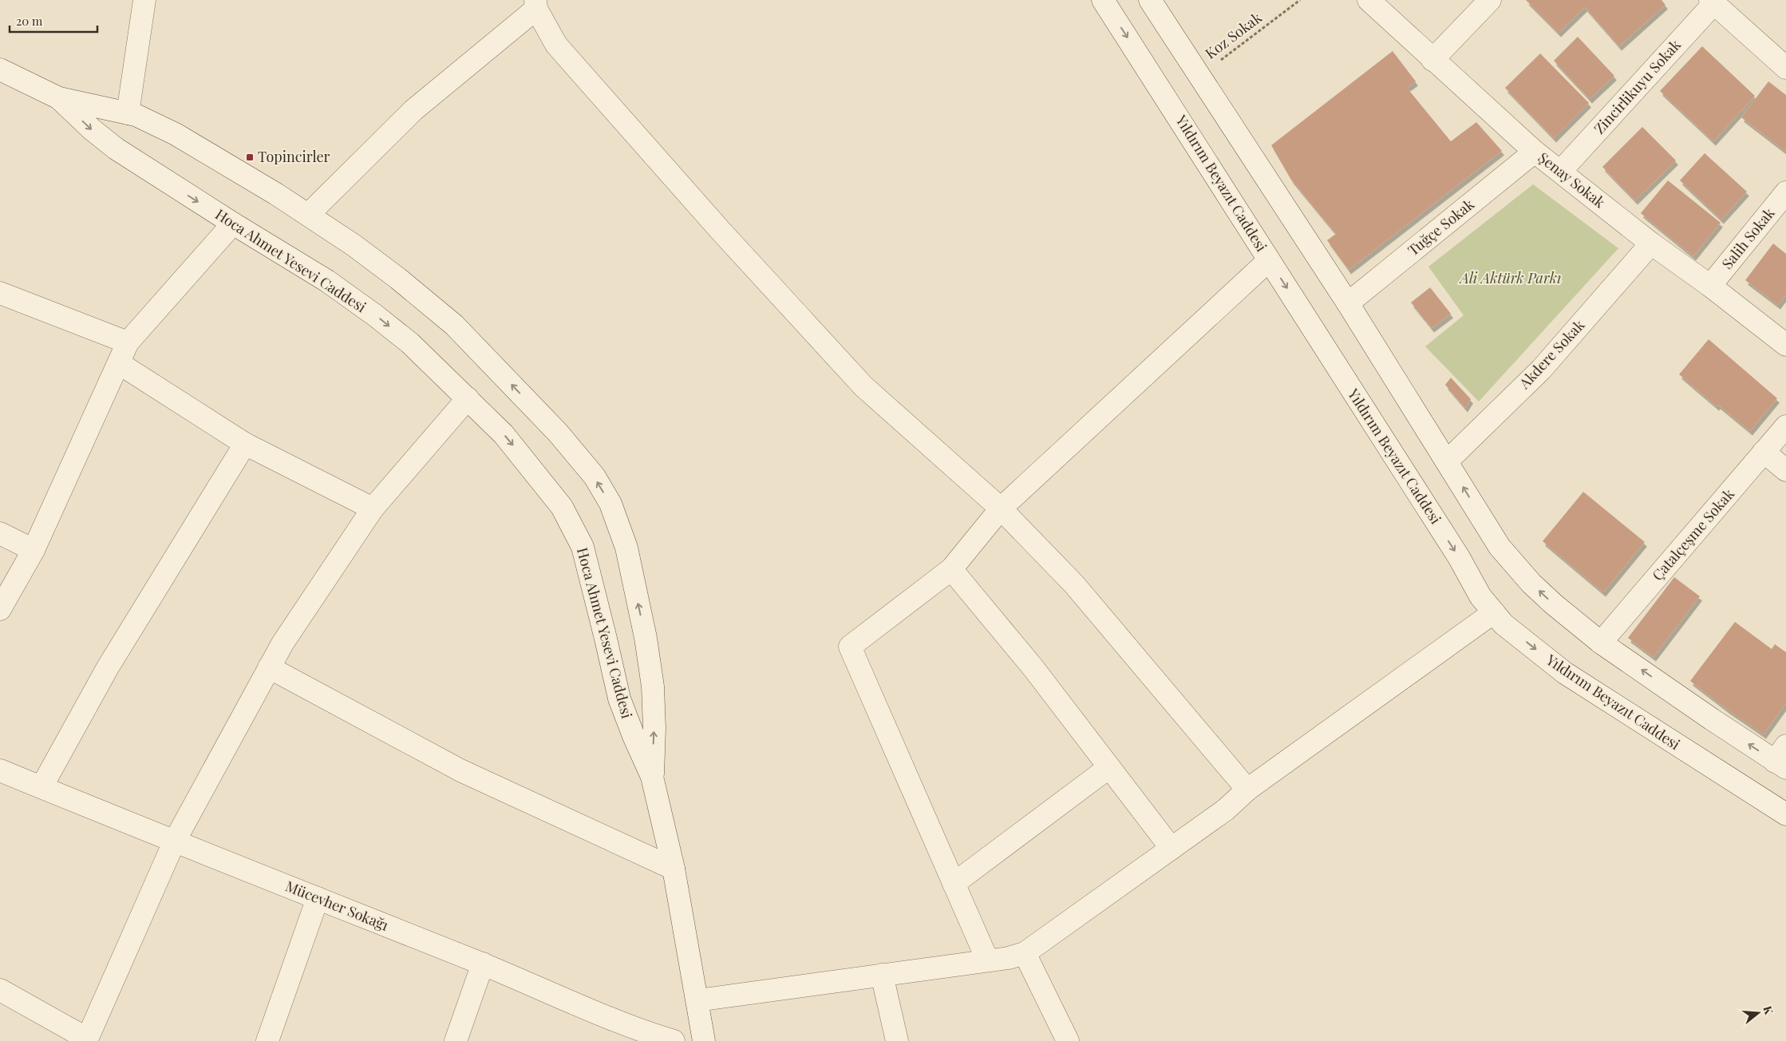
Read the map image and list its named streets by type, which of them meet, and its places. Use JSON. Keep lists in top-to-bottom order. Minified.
{"streets":{"street":["Zincirlikuyu Sokak","Şenay Sokak","Yıldırım Beyazıt Caddesi","Tuğçe Sokak","Salih Sokak","Hoca Ahmet Yesevi Caddesi","Akdere Sokak","Çatalçeşme Sokak","Mücevher Sokağı"],"path":["Koz Sokak"]},"crossings":[["Zincirlikuyu Sokak","Şenay Sokak"],["Şenay Sokak","Tuğçe Sokak"],["Şenay Sokak","Salih Sokak"],["Şenay Sokak","Akdere Sokak"]],"parks":["Ali Aktürk Parkı"],"places":{"transit":["Topincirler"]},"scale_bar":"20 m","north":"right"}
